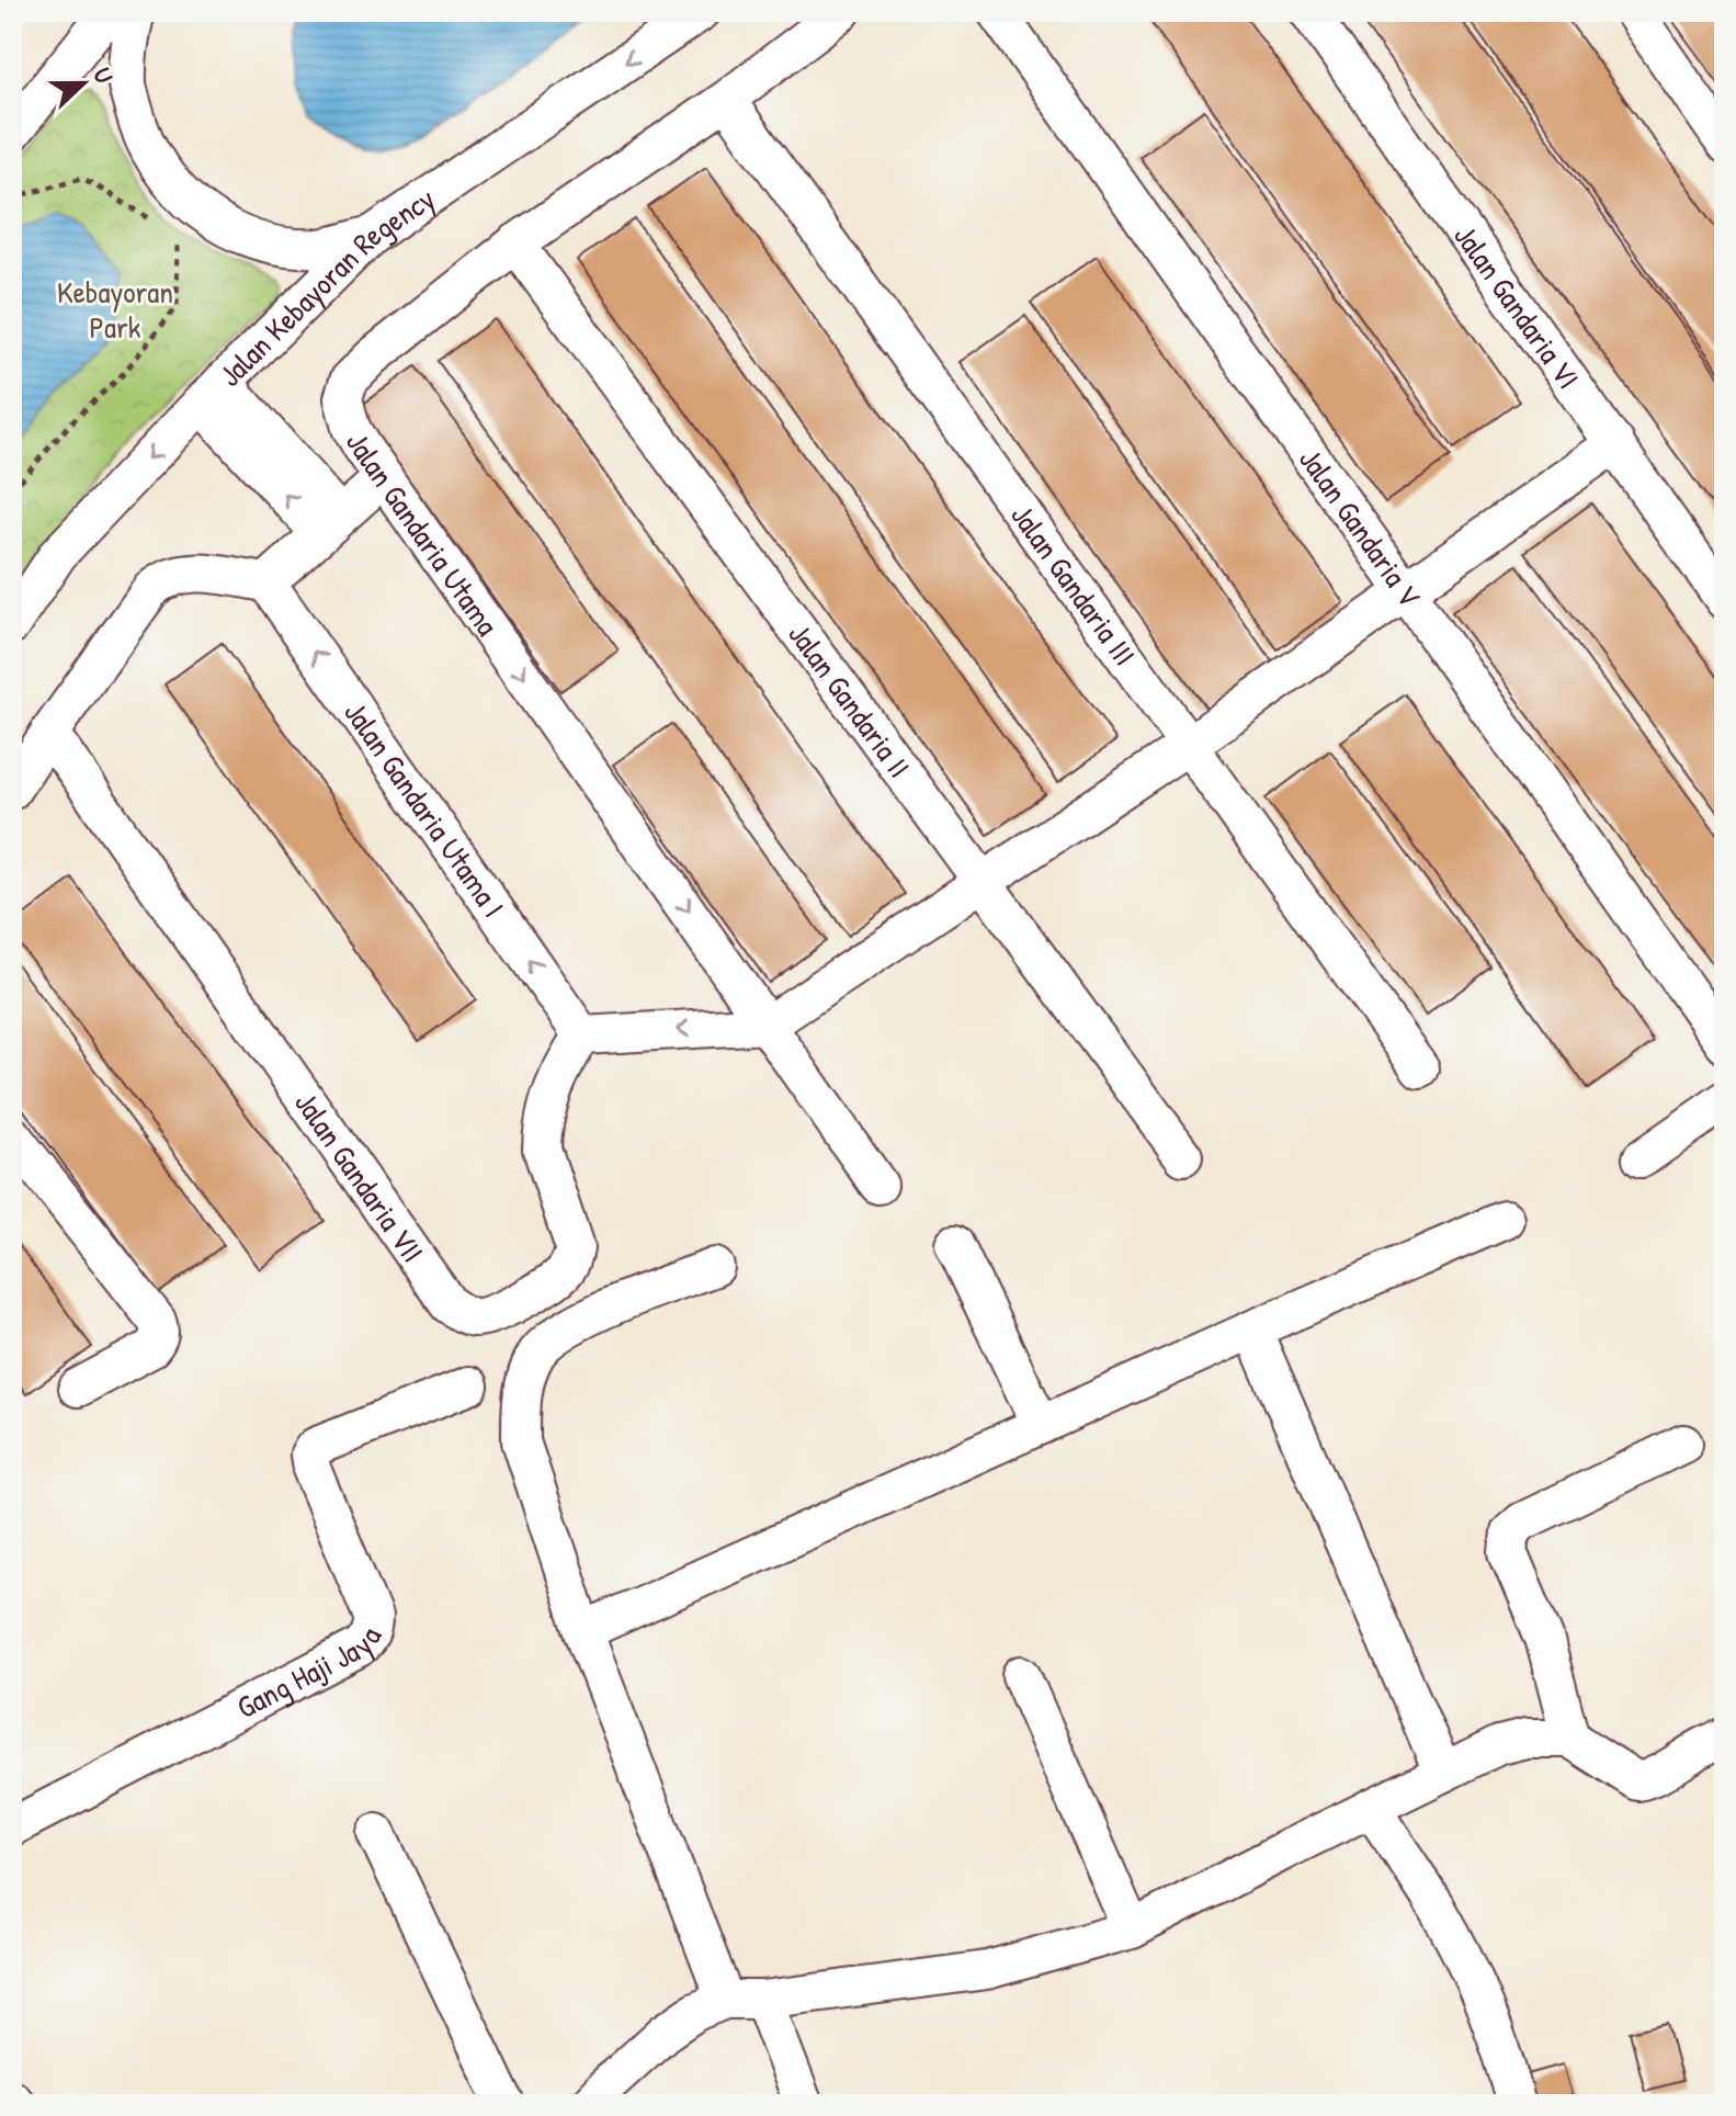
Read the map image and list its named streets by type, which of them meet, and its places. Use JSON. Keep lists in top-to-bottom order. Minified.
{"streets":{"street":["Jalan Kebayoran Regency","Jalan Gandaria VI","Jalan Gandaria V","Jalan Gandaria Utama","Jalan Gandaria III","Jalan Gandaria II","Jalan Gandaria Utama I","Jalan Gandaria VII","Gang Haji Jaya"]},"crossings":[["Jalan Gandaria Utama","Jalan Gandaria III"],["Jalan Gandaria Utama","Jalan Gandaria II"],["Jalan Gandaria Utama I","Jalan Gandaria VII"]],"one_way":["Jalan Kebayoran Regency","Jalan Gandaria Utama","Jalan Gandaria Utama I"],"parks":["Kebayoran Park"],"north":"right"}
